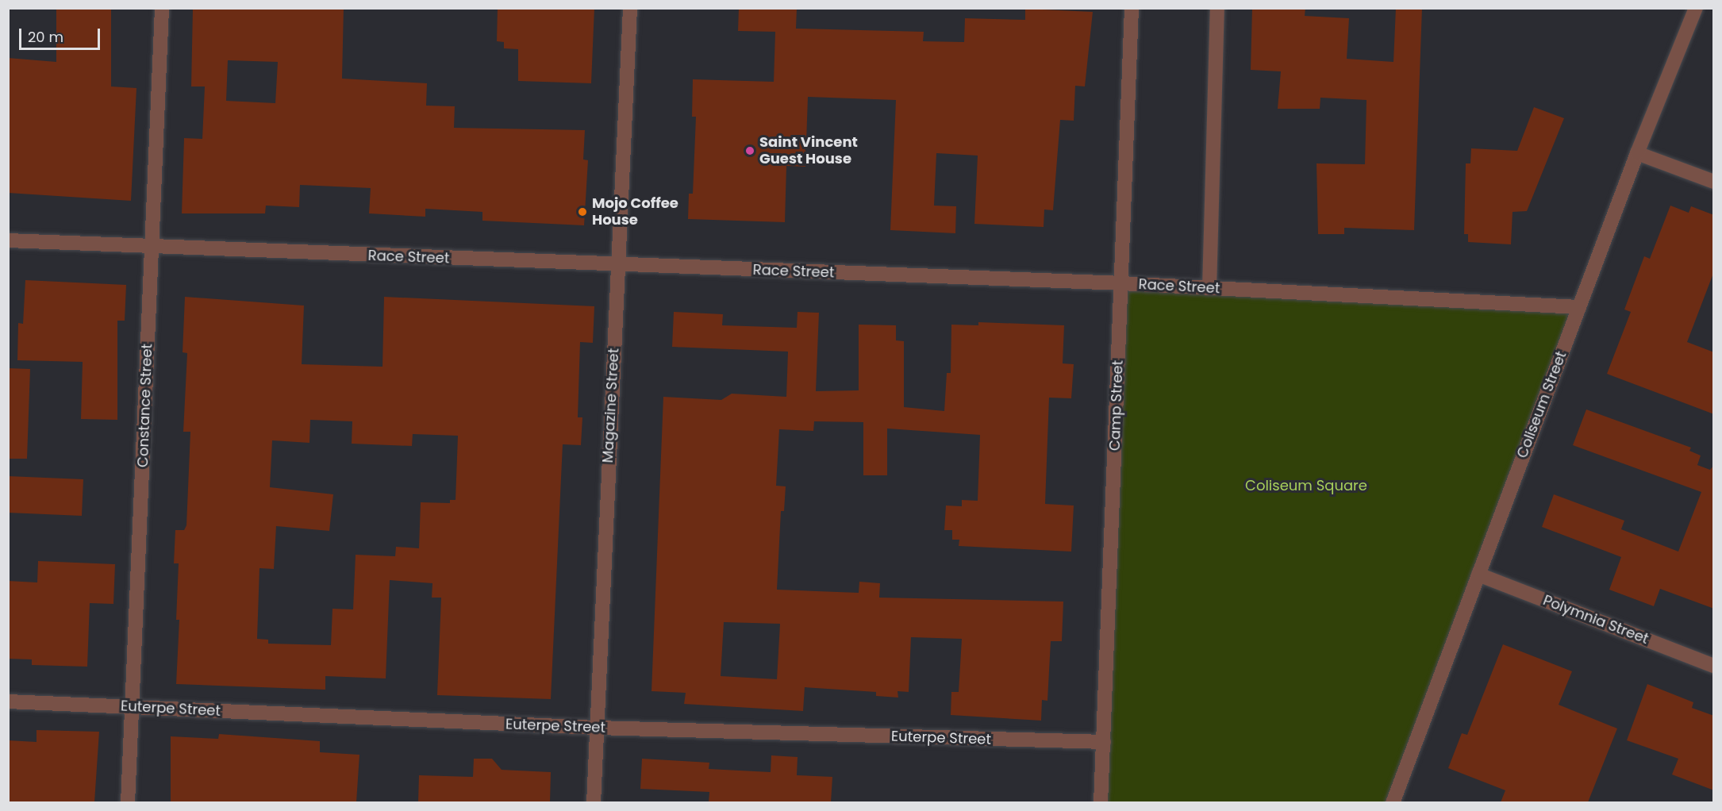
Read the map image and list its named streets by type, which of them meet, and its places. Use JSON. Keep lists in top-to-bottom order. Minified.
{"streets":{"street":["Race Street","Coliseum Street","Constance Street","Magazine Street","Camp Street","Polymnia Street","Euterpe Street"]},"crossings":[["Race Street","Coliseum Street"],["Race Street","Constance Street"],["Race Street","Magazine Street"],["Race Street","Camp Street"],["Coliseum Street","Polymnia Street"],["Constance Street","Euterpe Street"],["Magazine Street","Euterpe Street"],["Camp Street","Euterpe Street"]],"parks":["Coliseum Square"],"places":["Saint Vincent Guest House","Mojo Coffee House"],"scale_bar":"20 m"}
